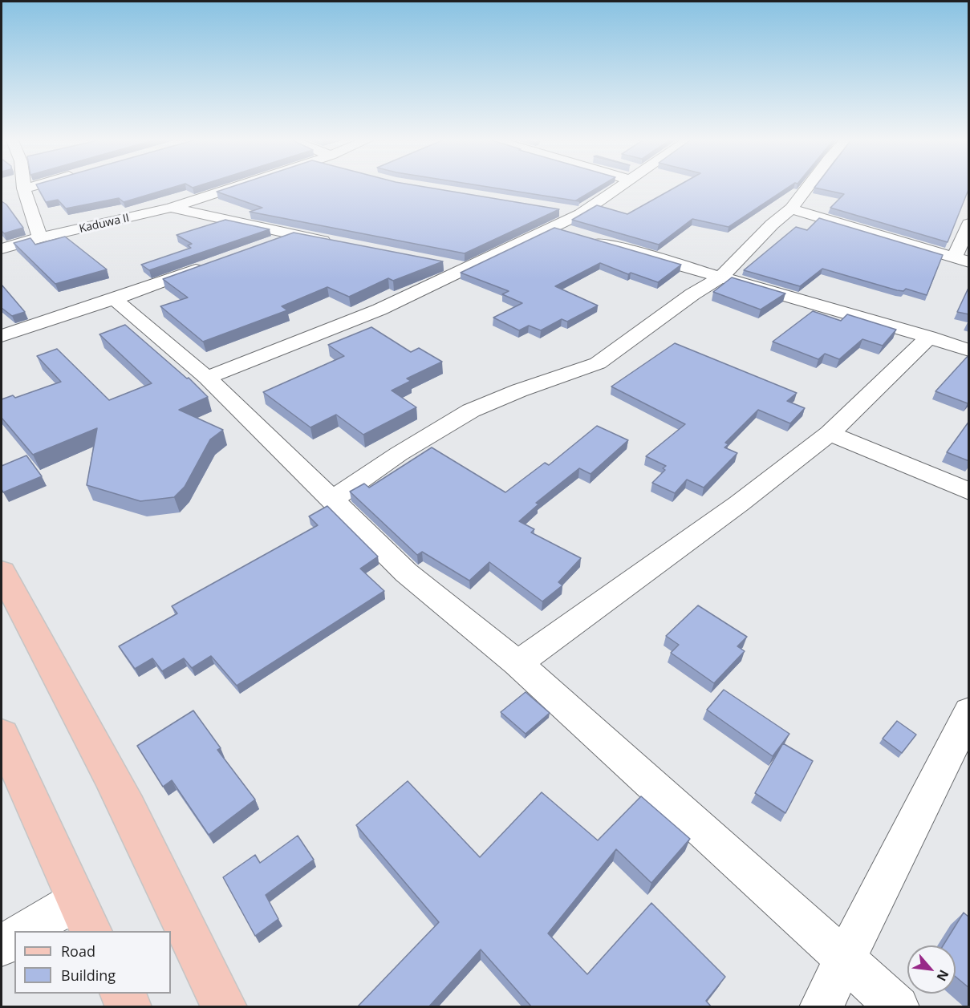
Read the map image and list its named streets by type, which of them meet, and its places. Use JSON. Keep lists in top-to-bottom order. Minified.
{"streets":{"street":["Kaduwa II"]},"legend":["Road","Building"],"north":"bottom right"}
